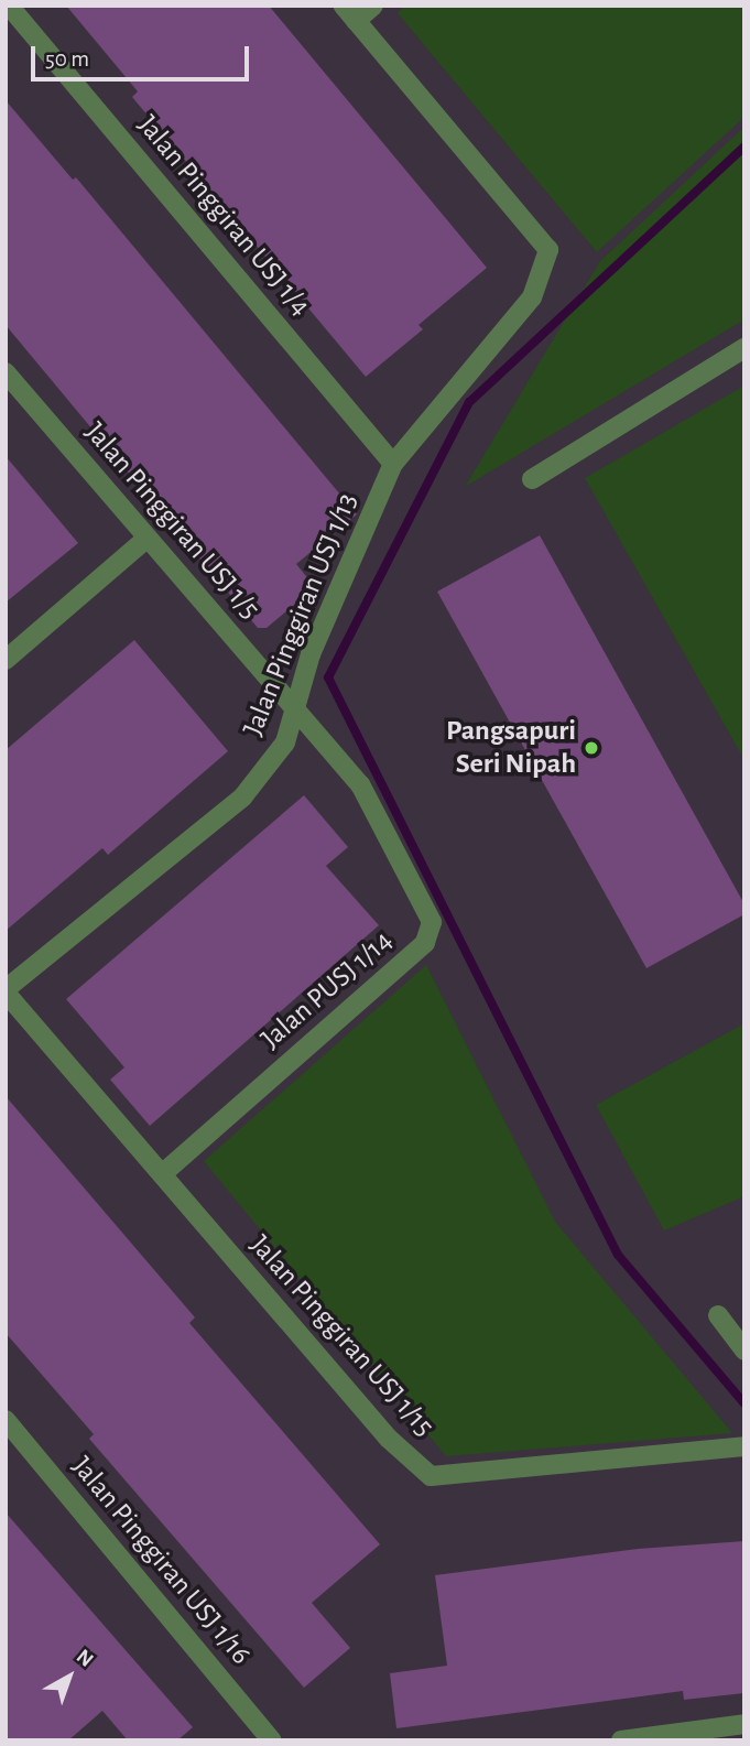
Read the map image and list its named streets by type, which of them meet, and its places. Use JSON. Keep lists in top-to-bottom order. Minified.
{"streets":{"street":["Jalan Pinggiran USJ 1/4","Jalan Pinggiran USJ 1/5","Jalan Pinggiran USJ 1/13","Jalan PUSJ 1/14","Jalan Pinggiran USJ 1/15","Jalan Pinggiran USJ 1/16"]},"crossings":[["Jalan Pinggiran USJ 1/4","Jalan Pinggiran USJ 1/13"],["Jalan Pinggiran USJ 1/5","Jalan Pinggiran USJ 1/13"],["Jalan Pinggiran USJ 1/5","Jalan PUSJ 1/14"],["Jalan Pinggiran USJ 1/13","Jalan PUSJ 1/14"],["Jalan Pinggiran USJ 1/13","Jalan Pinggiran USJ 1/15"],["Jalan PUSJ 1/14","Jalan Pinggiran USJ 1/15"]],"places":["Pangsapuri Seri Nipah"],"scale_bar":"50 m","north":"top right"}
